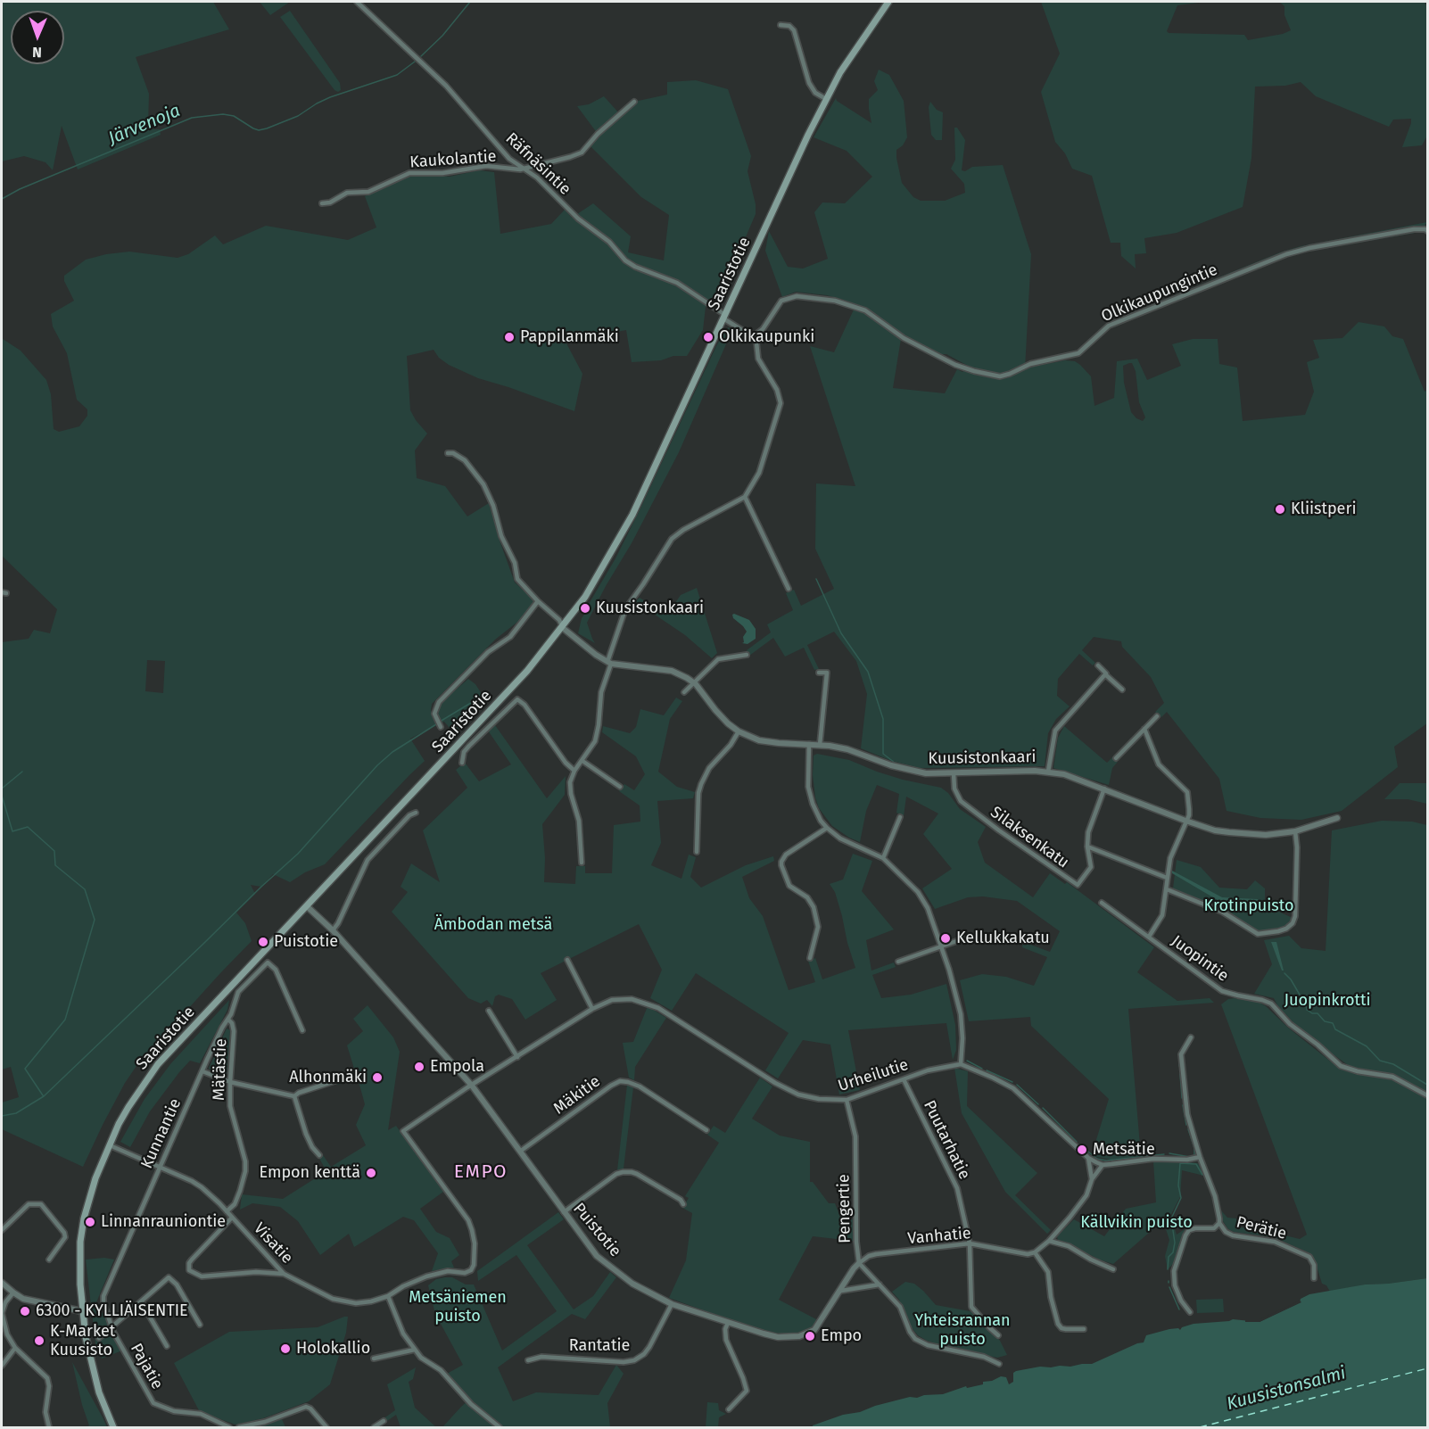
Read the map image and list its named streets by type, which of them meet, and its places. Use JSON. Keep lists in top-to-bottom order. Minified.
{"streets":{"main road":["Saaristotie"],"street":["Kaukolantie","Räfnäsintie","Olkikaupungintie","Kuusistonkaari","Silaksenkatu","Juopintie","Mätästie","Urheilutie","Mäkitie","Kunnantie","Puutarhatie","Pengertie","Perätie","Puistotie","Vanhatie","Visatie","Rantatie","Pajatie"]},"crossings":[["Kaukolantie","Räfnäsintie"],["Räfnäsintie","Saaristotie"],["Saaristotie","Kuusistonkaari"],["Saaristotie","Puistotie"],["Saaristotie","Visatie"],["Kuusistonkaari","Silaksenkatu"],["Kuusistonkaari","Juopintie"],["Mätästie","Kunnantie"],["Mätästie","Visatie"],["Urheilutie","Puutarhatie"],["Urheilutie","Pengertie"],["Urheilutie","Puistotie"],["Urheilutie","Visatie"],["Mäkitie","Puistotie"],["Kunnantie","Visatie"],["Kunnantie","Pajatie"],["Puutarhatie","Vanhatie"],["Pengertie","Puistotie"],["Pengertie","Vanhatie"],["Puistotie","Vanhatie"],["Puistotie","Rantatie"]],"districts":["EMPO"],"water":["Järvenoja","Kuusistonsalmi"],"parks":["Krotinpuisto","Ämbodan metsä","Juopinkrotti","Källvikin puisto","Metsäniemen puisto","Yhteisrannan puisto"],"places":["Pappilanmäki","Olkikaupunki","Kliistperi","Kuusistonkaari","Kellukkakatu","Puistotie","Empola","Alhonmäki","Metsätie","Empon kenttä","Linnanrauniontie","6300 - KYLLIÄISENTIE","Empo","K-Market Kuusisto","Holokallio"],"north":"bottom"}
